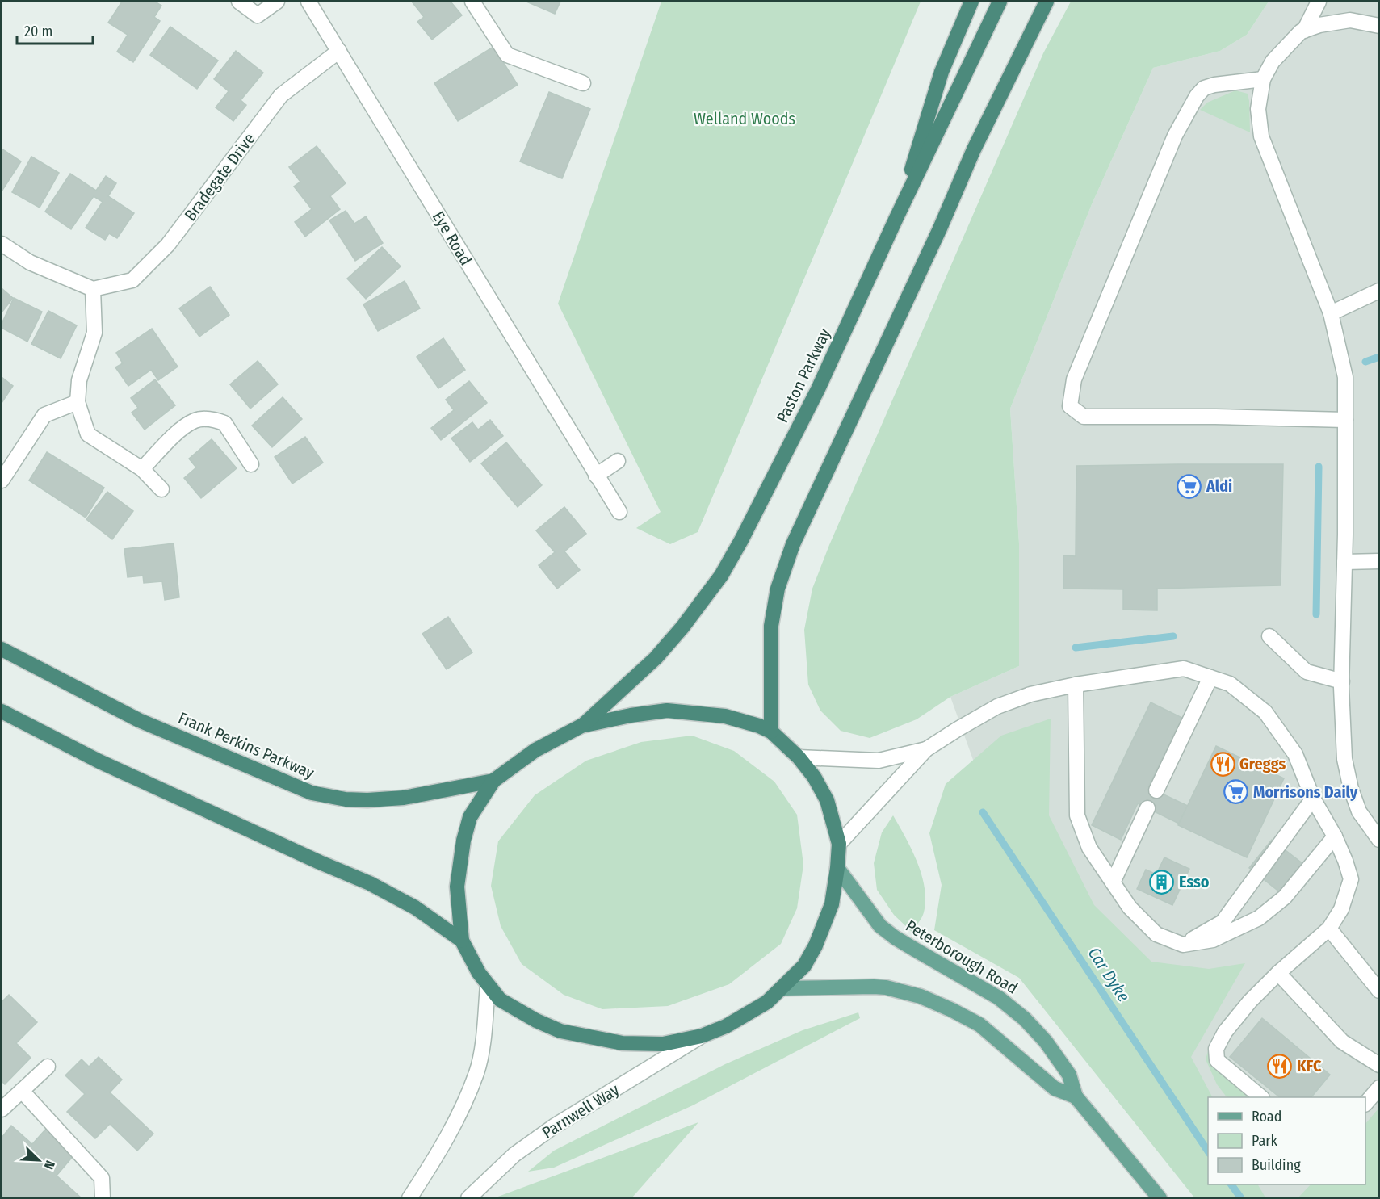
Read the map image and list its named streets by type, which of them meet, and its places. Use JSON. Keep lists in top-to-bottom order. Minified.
{"streets":{"highway":["Paston Parkway","Frank Perkins Parkway"],"main road":["Peterborough Road"],"street":["Bradegate Drive","Eye Road","Parnwell Way"]},"crossings":[["Bradegate Drive","Eye Road"]],"water":["Car Dyke"],"parks":["Welland Woods"],"places":{"supermarket":["Aldi","Morrisons Daily"],"restaurant":["Greggs","KFC"],"building":["Esso"]},"legend":["Road","Park","Building"],"scale_bar":"20 m","north":"bottom right"}
